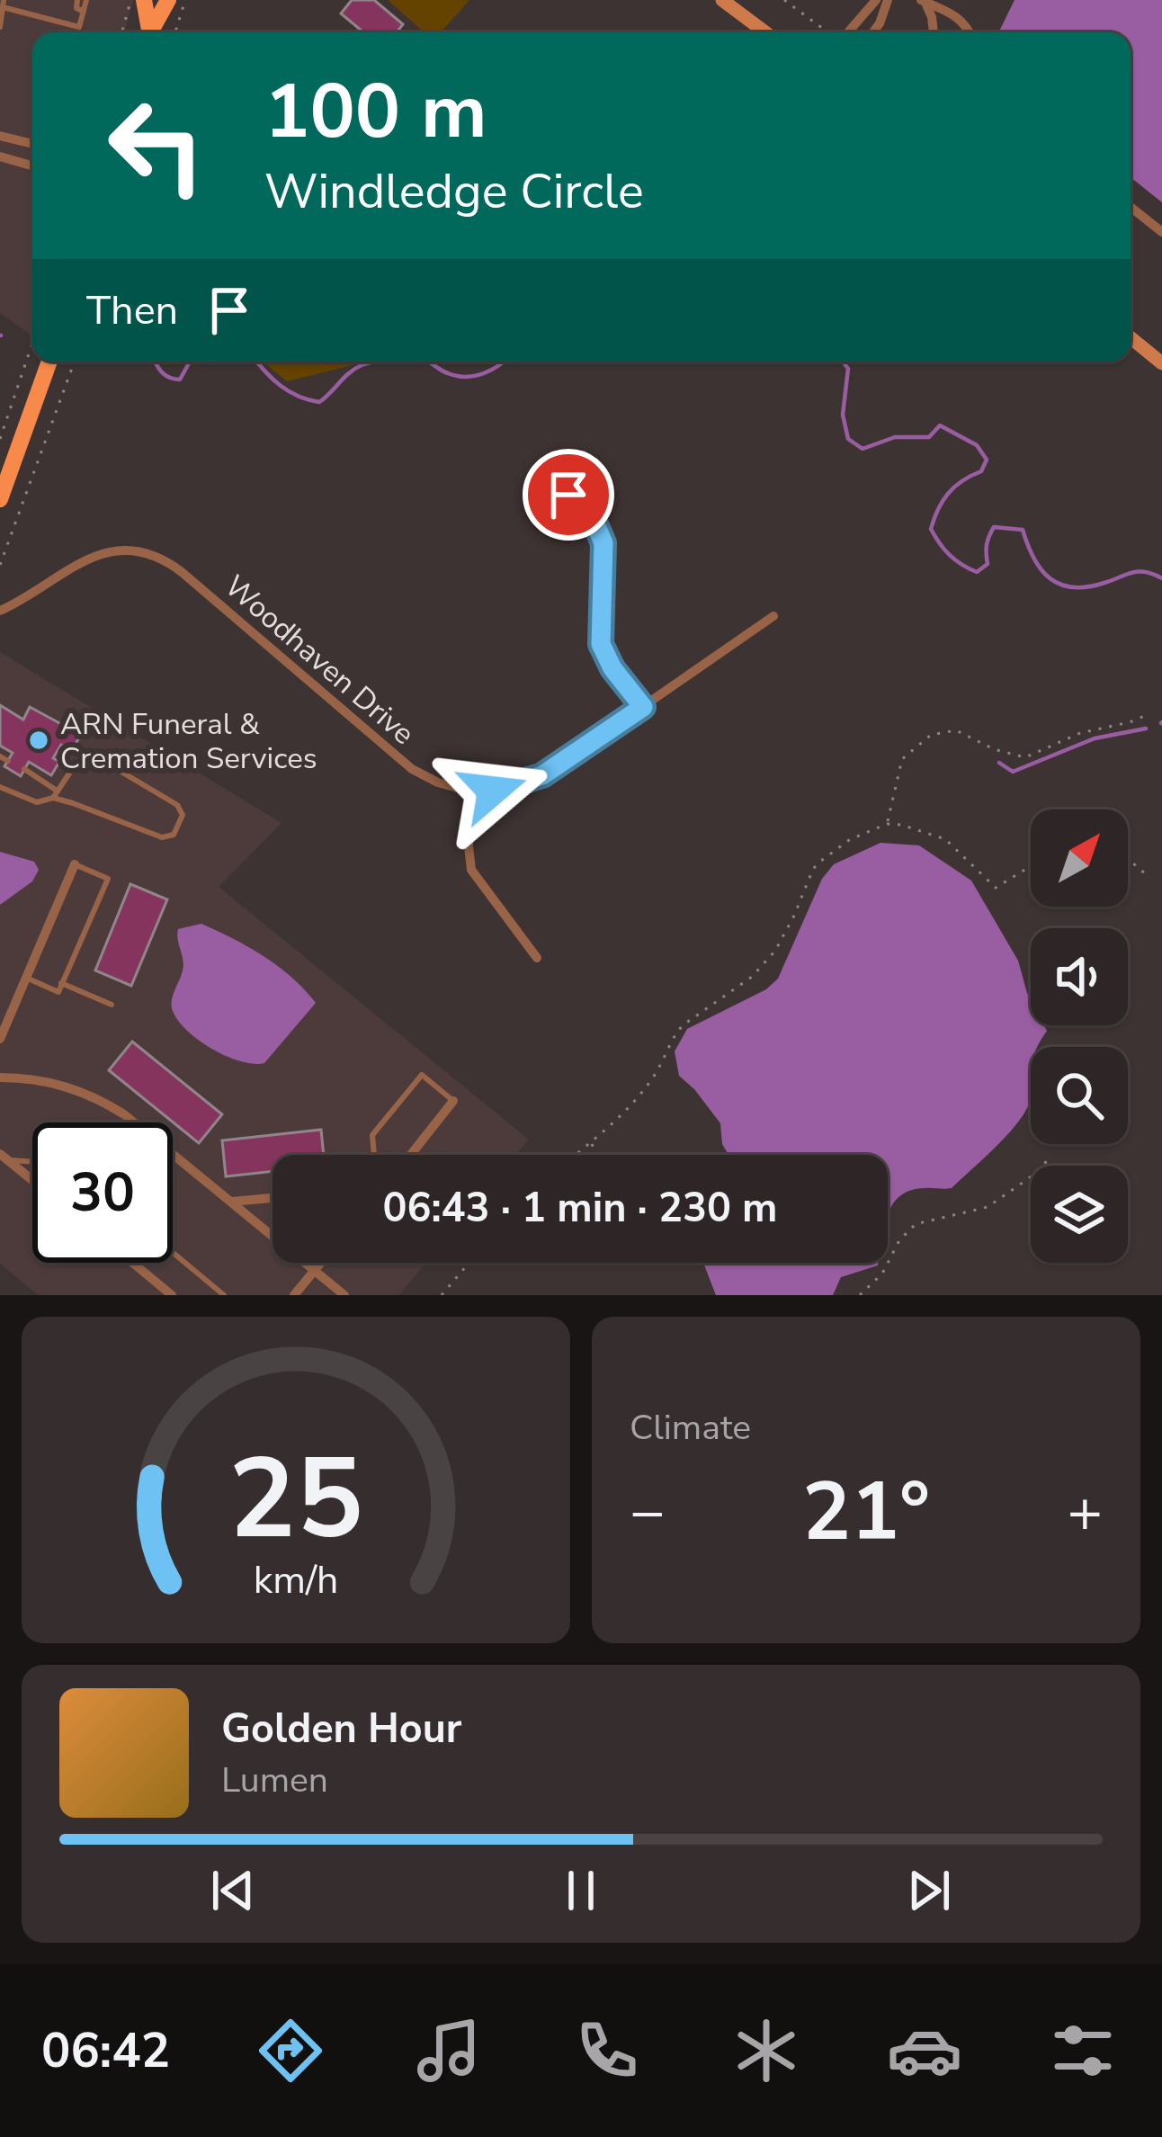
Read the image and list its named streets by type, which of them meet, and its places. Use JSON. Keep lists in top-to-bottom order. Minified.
{"streets":{"street":["Woodhaven Drive"]},"places":["ARN Funeral & Cremation Services"],"north":"top right","page":{"turn":["100 m","Windledge Circle"],"then":"Then","limit":"30","trip":"06:43 · 1 min · 230 m","tile":"Climate","heat":["−","21°","+"],"song":["Golden Hour","Lumen"],"tabs":"06:42","gauge":["25","km/h"]}}
